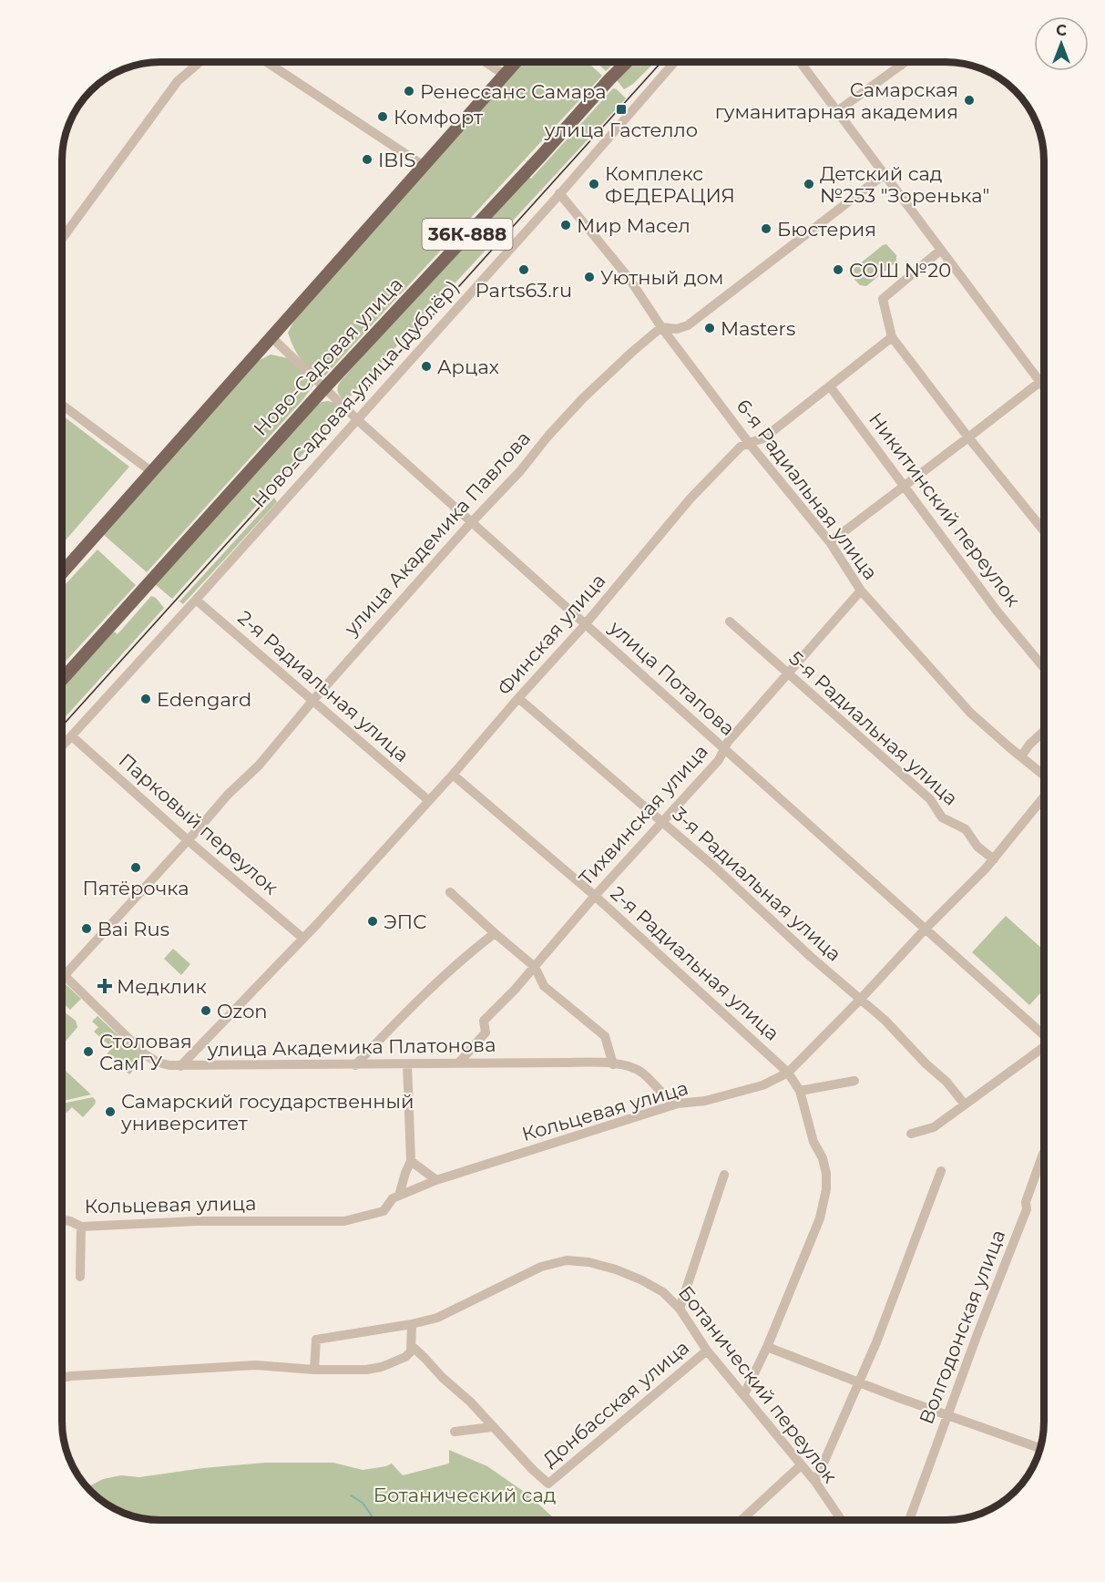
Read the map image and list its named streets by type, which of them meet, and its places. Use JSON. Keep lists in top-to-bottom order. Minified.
{"streets":{"main road":["36К-888","Ново-Садовая улица"],"street":["Ново-Садовая улица (дублёр)","6-я Радиальная улица","Никитинский переулок","улица Академика Павлова","Финская улица","улица Потапова","2-я Радиальная улица","5-я Радиальная улица","Тихвинская улица","Парковый переулок","3-я Радиальная улица","улица Академика Платонова","Кольцевая улица","Волгодонская улица","Ботанический переулок","Донбасская улица"]},"crossings":[["Ново-Садовая улица","улица Потапова"],["Ново-Садовая улица (дублёр)","6-я Радиальная улица"],["Ново-Садовая улица (дублёр)","улица Потапова"],["Ново-Садовая улица (дублёр)","2-я Радиальная улица"],["Ново-Садовая улица (дублёр)","Парковый переулок"],["6-я Радиальная улица","улица Академика Павлова"],["6-я Радиальная улица","Финская улица"],["6-я Радиальная улица","Тихвинская улица"],["Никитинский переулок","Финская улица"],["улица Академика Павлова","улица Потапова"],["улица Академика Павлова","2-я Радиальная улица"],["улица Академика Павлова","Парковый переулок"],["улица Академика Павлова","улица Академика Платонова"],["Финская улица","улица Потапова"],["Финская улица","2-я Радиальная улица"],["Финская улица","Парковый переулок"],["Финская улица","3-я Радиальная улица"],["Финская улица","улица Академика Платонова"],["улица Потапова","Тихвинская улица"],["улица Потапова","Кольцевая улица"],["2-я Радиальная улица","Тихвинская улица"],["2-я Радиальная улица","Кольцевая улица"],["5-я Радиальная улица","Тихвинская улица"],["5-я Радиальная улица","Кольцевая улица"],["Тихвинская улица","3-я Радиальная улица"],["Тихвинская улица","улица Академика Платонова"],["3-я Радиальная улица","Кольцевая улица"],["улица Академика Платонова","Кольцевая улица"],["Ботанический переулок","Донбасская улица"]],"parks":["Ботанический сад"],"places":{"other":["Ренессанс Самара","Самарская гуманитарная академия","Комфорт","IBIS","Комплекс ФЕДЕРАЦИЯ","Детский сад №253 \"Зоренька\"","Мир Масел","Бюстерия","Parts63.ru","СОШ №20","Уютный дом","Masters","Арцах","Edengard","Пятёрочка","ЭПС","Bai Rus","Ozon","Столовая СамГУ","Самарский государственный университет"],"transit":["улица Гастелло"],"health":["Медклик"]},"north":"top"}
